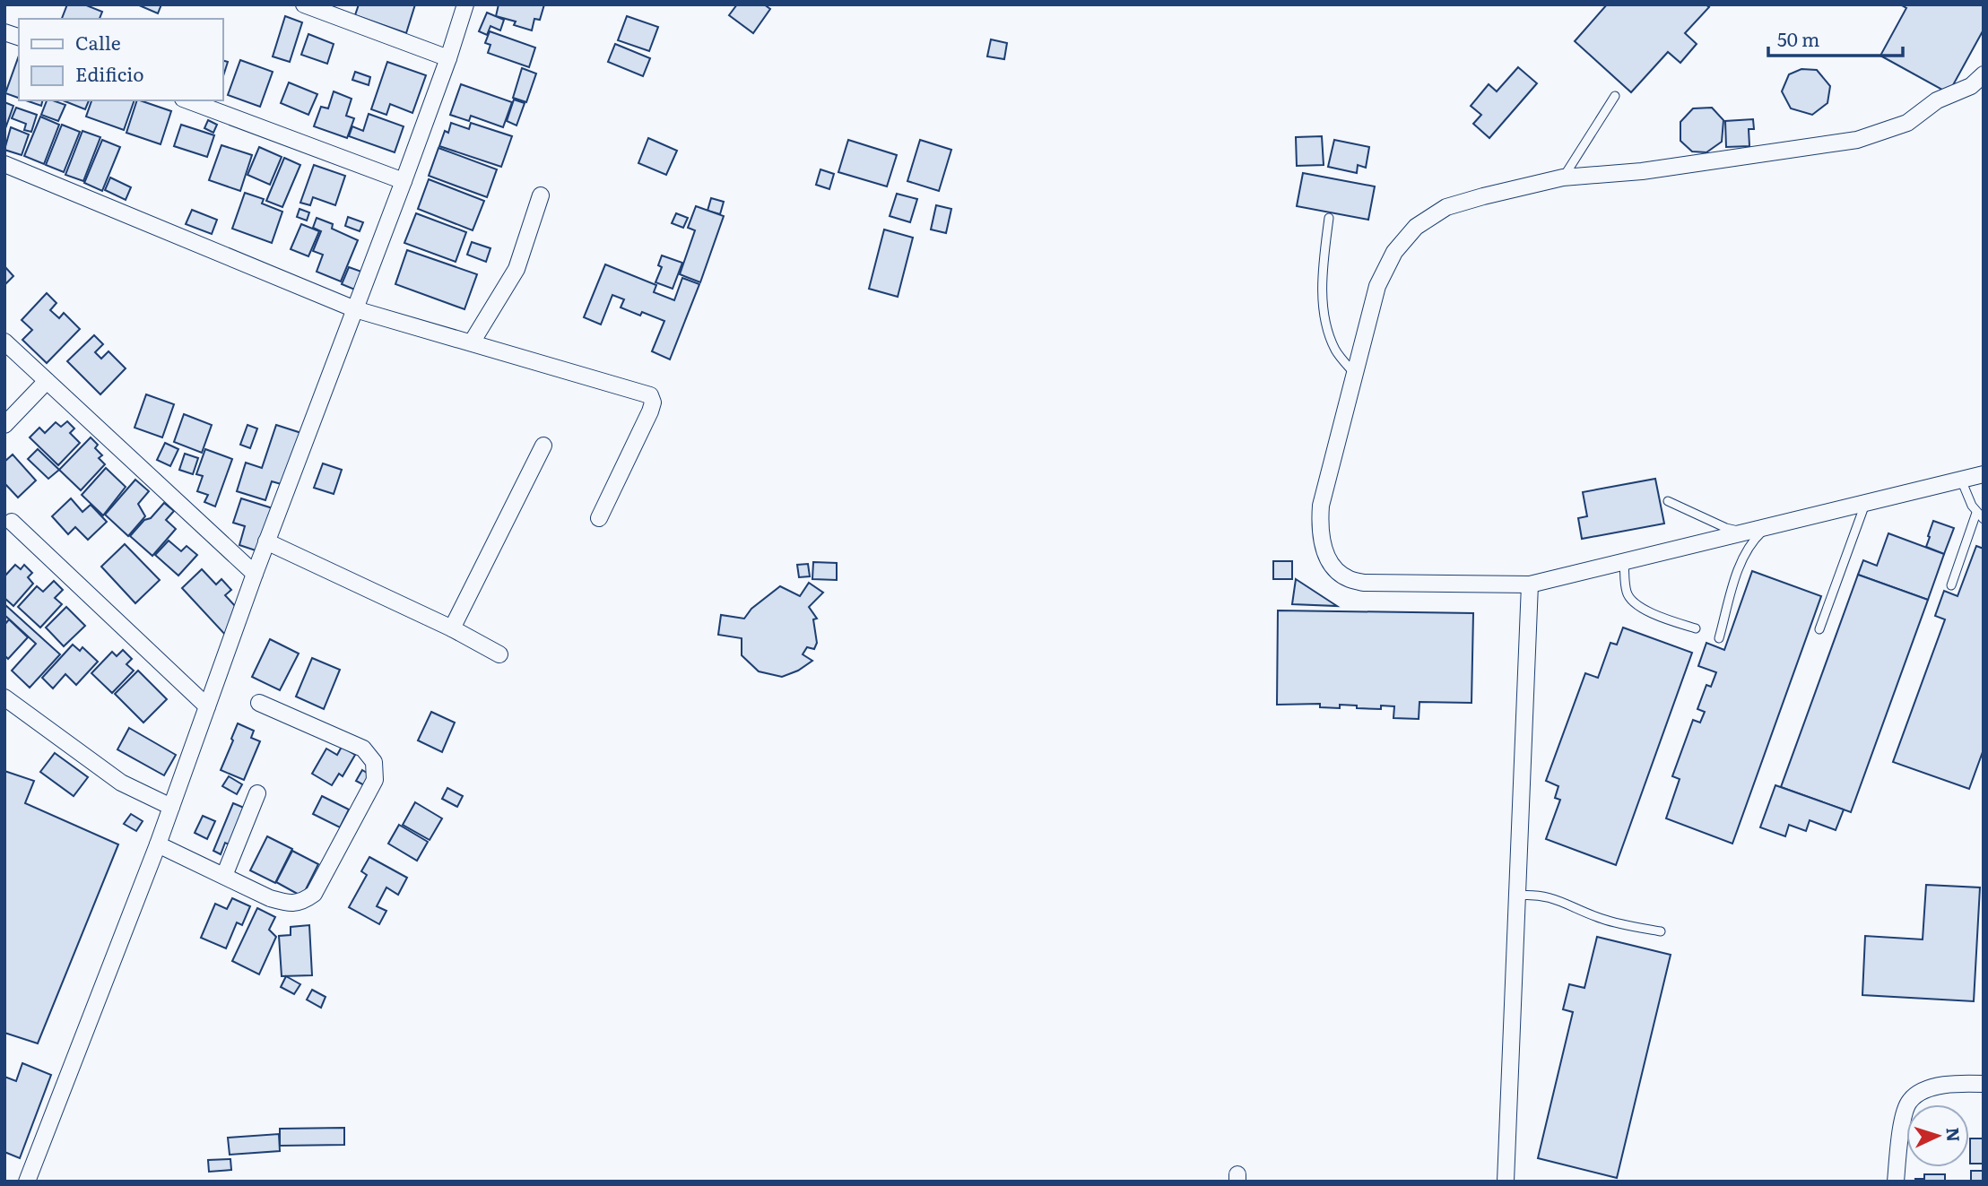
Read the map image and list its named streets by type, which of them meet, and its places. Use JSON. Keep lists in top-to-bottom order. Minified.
{"legend":["Calle","Edificio"],"scale_bar":"50 m","north":"right"}
